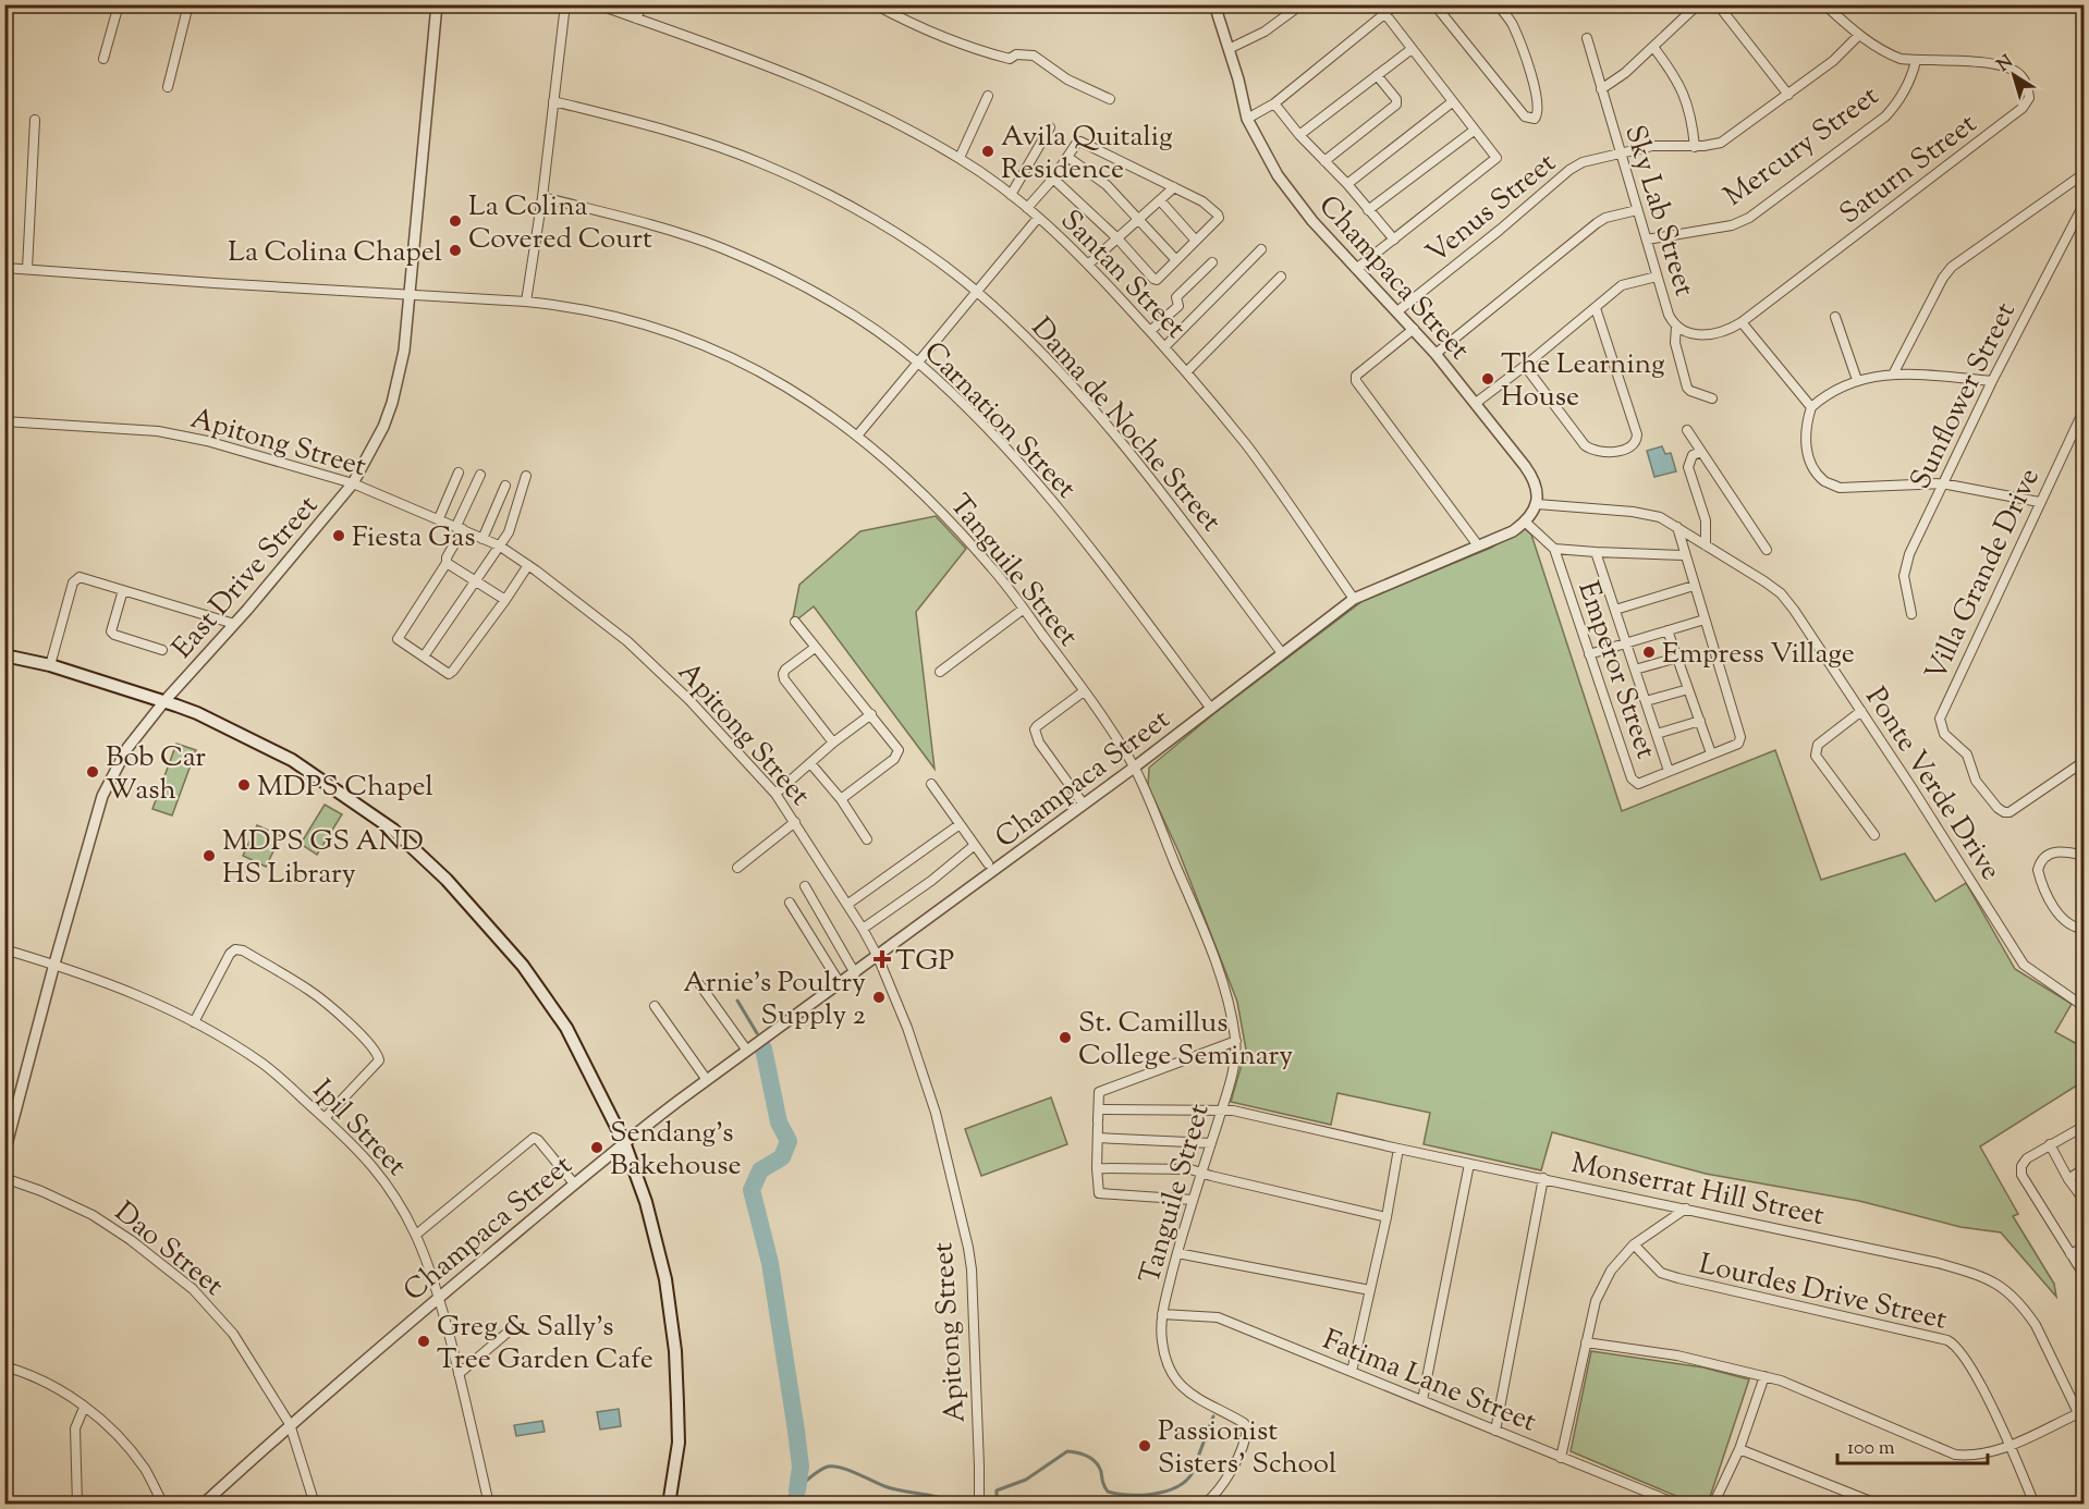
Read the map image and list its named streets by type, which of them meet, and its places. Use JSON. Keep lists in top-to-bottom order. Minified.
{"streets":{"street":["Mercury Street","Saturn Street","Venus Street","Sky Lab Street","Santan Street","Champaca Street","Sunflower Street","Carnation Street","Dama de Noche Street","Apitong Street","Tanguile Street","Villa Grande Drive","East Drive Street","Emperor Street","Ponte Verde Drive","Ipil Street","Monserrat Hill Street","Dao Street","Lourdes Drive Street","Fatima Lane Street"]},"crossings":[["Mercury Street","Saturn Street"],["Mercury Street","Sky Lab Street"],["Saturn Street","Venus Street"],["Saturn Street","Sky Lab Street"],["Venus Street","Sky Lab Street"],["Venus Street","Champaca Street"],["Santan Street","Champaca Street"],["Champaca Street","Carnation Street"],["Champaca Street","Dama de Noche Street"],["Champaca Street","Apitong Street"],["Champaca Street","Tanguile Street"],["Champaca Street","Emperor Street"],["Champaca Street","Ponte Verde Drive"],["Champaca Street","Ipil Street"],["Champaca Street","Dao Street"],["Apitong Street","East Drive Street"],["Tanguile Street","East Drive Street"],["Tanguile Street","Monserrat Hill Street"],["Tanguile Street","Fatima Lane Street"],["East Drive Street","Ipil Street"],["Emperor Street","Ponte Verde Drive"]],"places":{"other":["Avila Quitalig Residence","La Colina Covered Court","La Colina Chapel","The Learning House","Fiesta Gas","Empress Village","Bob Car Wash","MDPS Chapel","MDPS GS AND HS Library","Arnie's Poultry Supply 2","St. Camillus College Seminary","Sendang's Bakehouse","Greg & Sally's Tree Garden Cafe","Passionist Sisters' School"],"health":["TGP"]},"scale_bar":"100 m","north":"top left"}
